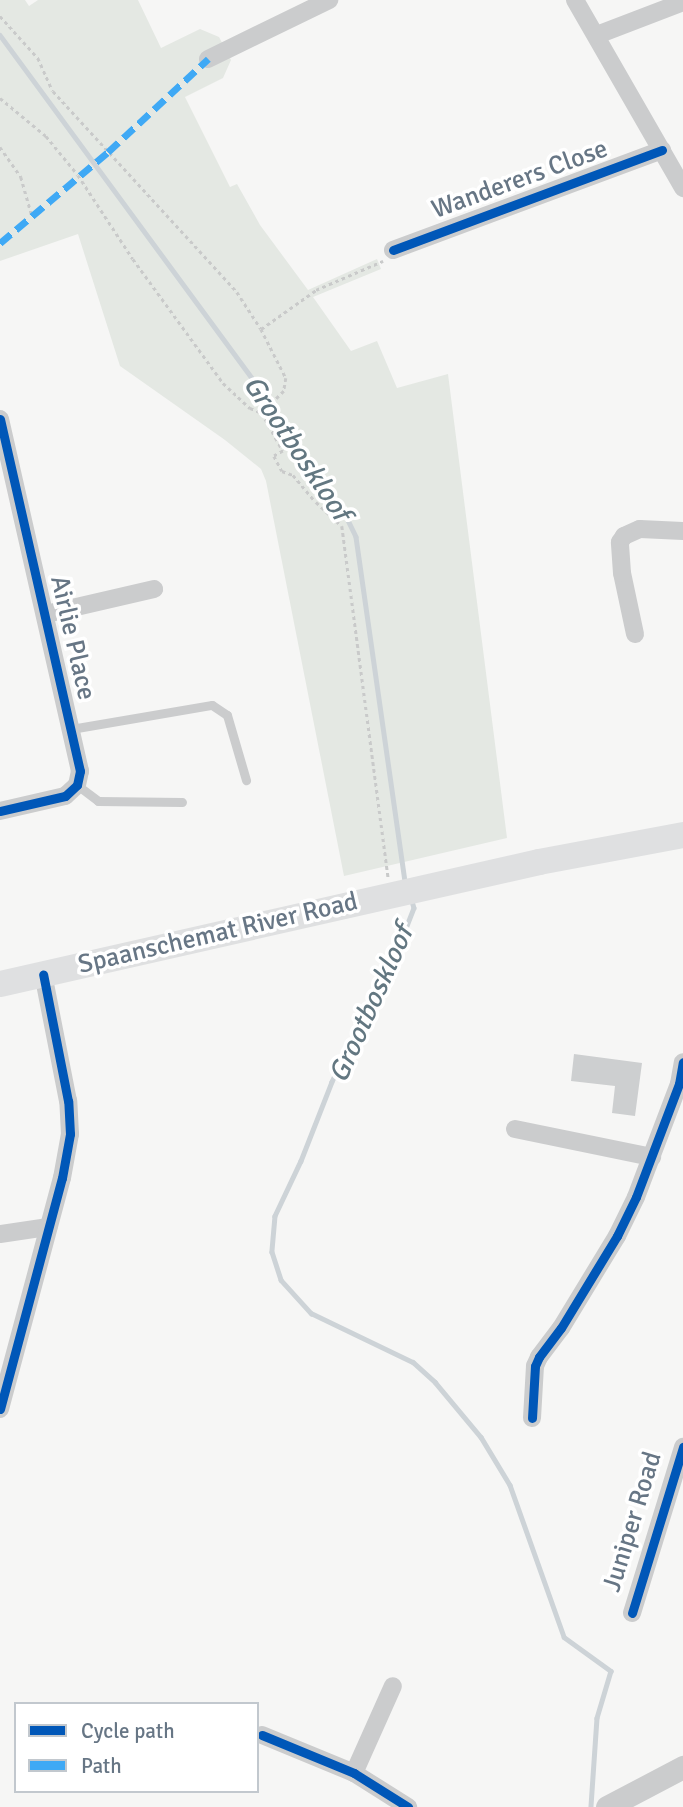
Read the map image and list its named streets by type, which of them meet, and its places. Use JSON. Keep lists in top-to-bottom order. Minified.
{"streets":{"main road":["Spaanschemat River Road"],"street":["Wanderers Close","Airlie Place","Juniper Road"]},"water":["Grootboskloof"],"legend":["Cycle path","Path"]}
